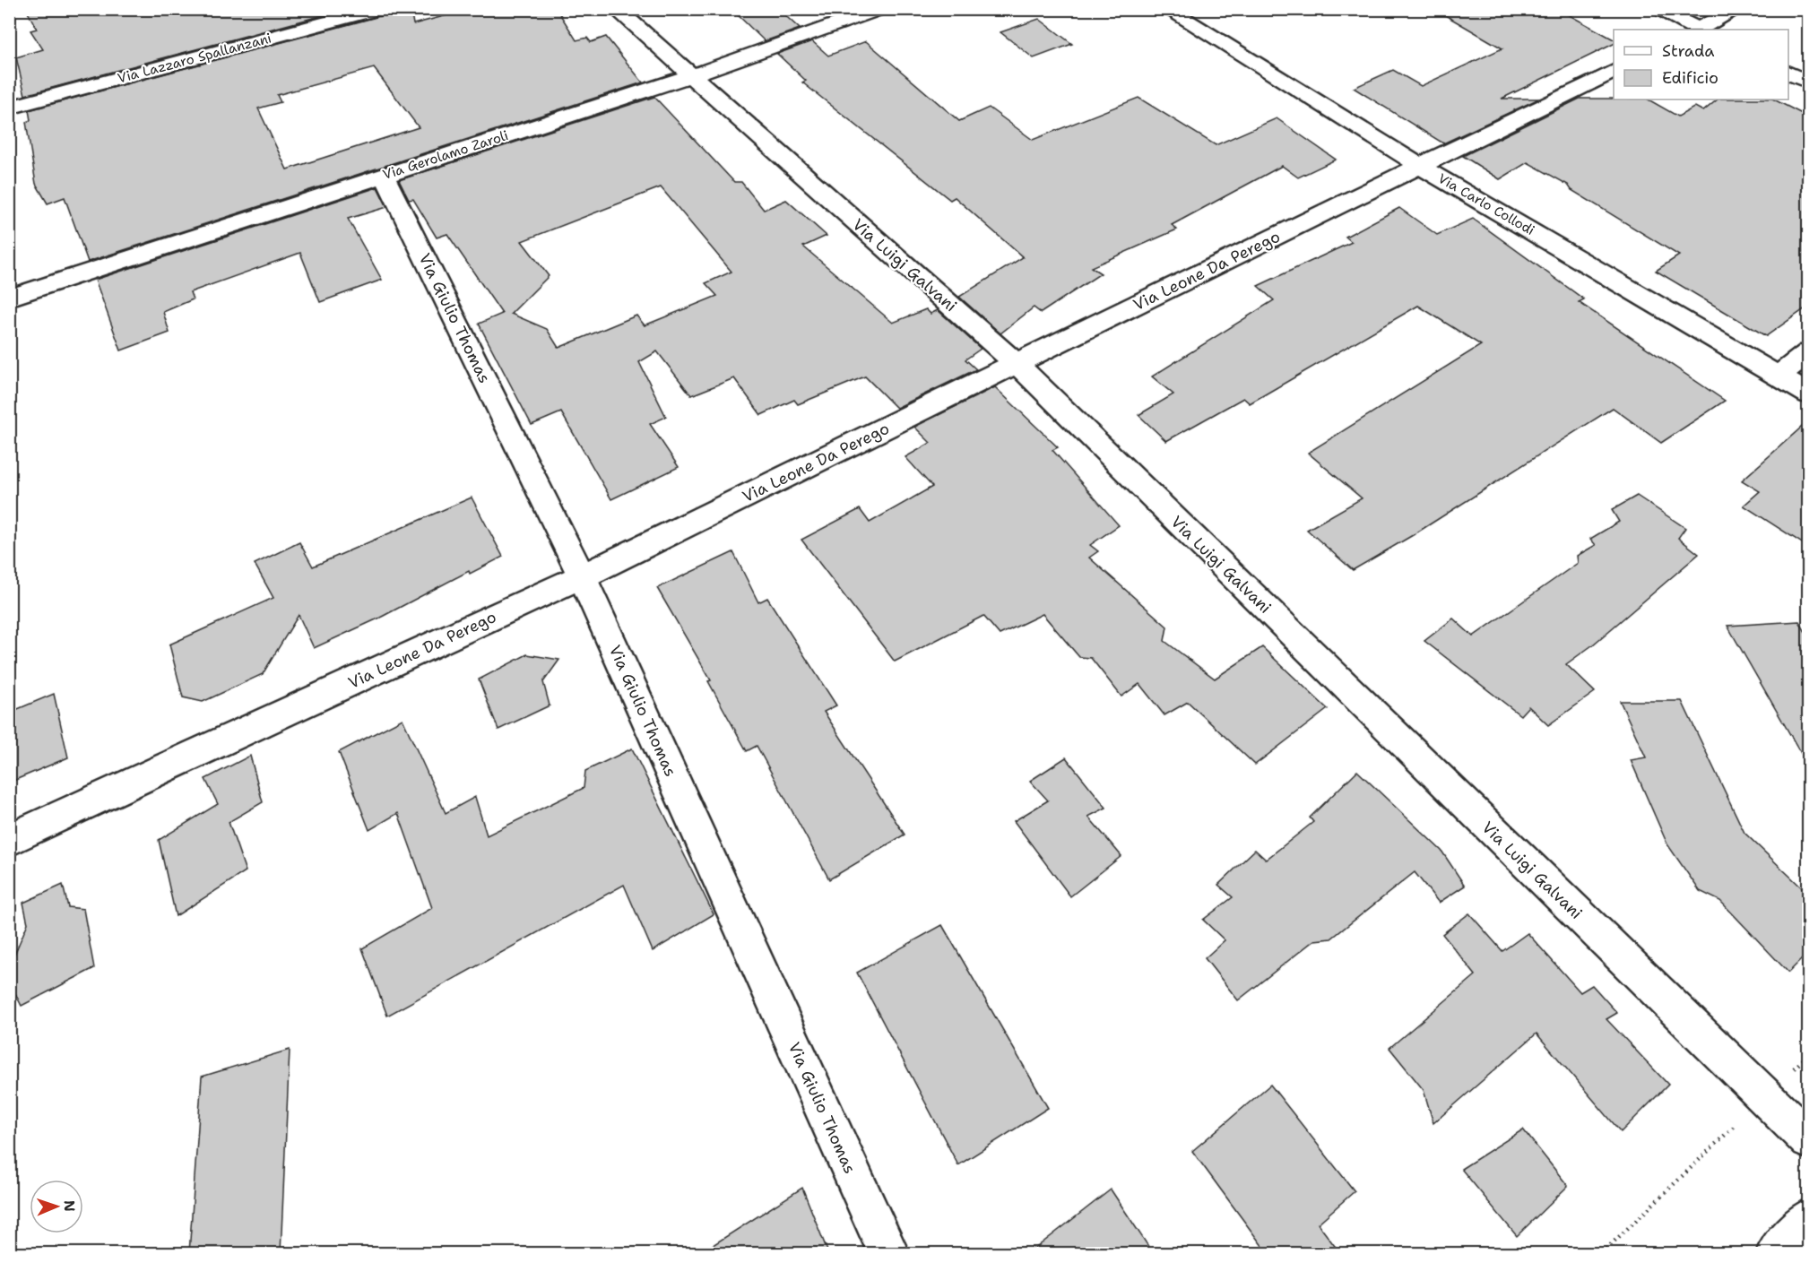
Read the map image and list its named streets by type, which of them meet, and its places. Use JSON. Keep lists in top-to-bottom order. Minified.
{"streets":{"street":["Via Lazzaro Spallanzani","Via Gerolamo Zaroli","Via Carlo Collodi","Via Luigi Galvani","Via Leone Da Perego","Via Giulio Thomas"]},"crossings":[["Via Gerolamo Zaroli","Via Luigi Galvani"],["Via Gerolamo Zaroli","Via Giulio Thomas"],["Via Carlo Collodi","Via Leone Da Perego"],["Via Luigi Galvani","Via Leone Da Perego"],["Via Leone Da Perego","Via Giulio Thomas"]],"legend":["Strada","Edificio"],"north":"right"}
